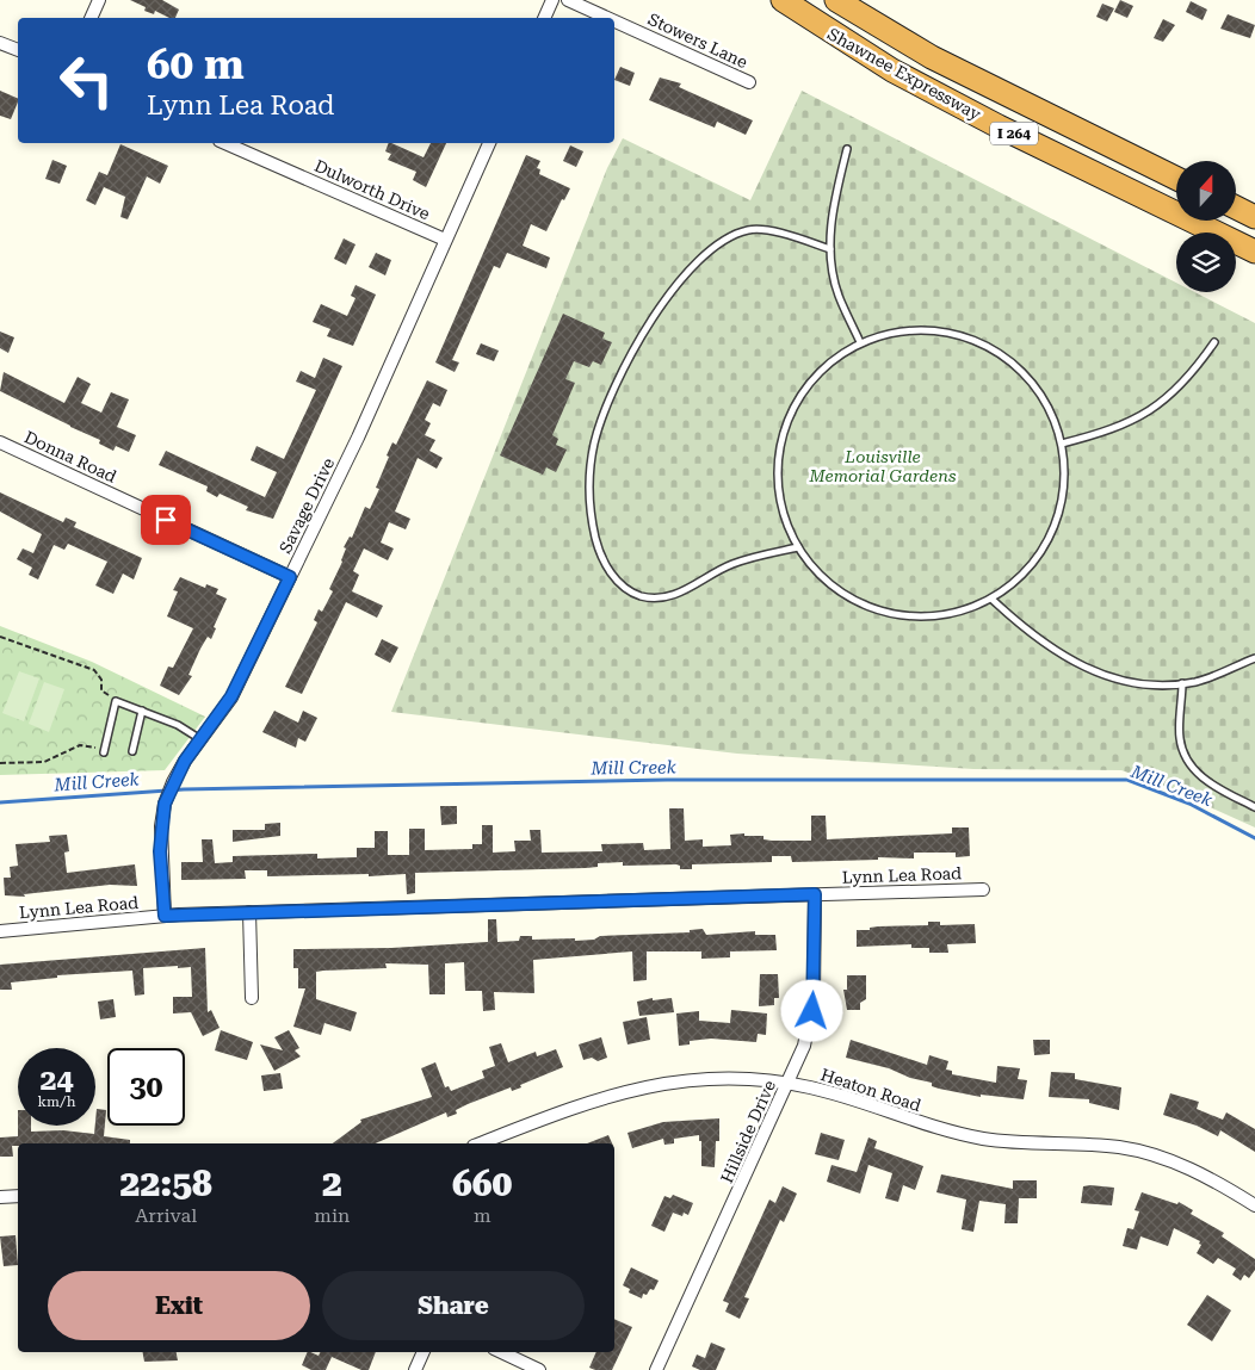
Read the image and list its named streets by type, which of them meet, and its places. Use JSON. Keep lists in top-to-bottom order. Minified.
{"streets":{"highway":["Shawnee Expressway","I 264"],"street":["Stowers Lane","Dulworth Drive","Donna Road","Savage Drive","Lynn Lea Road","Heaton Road","Hillside Drive"]},"crossings":[["Dulworth Drive","Savage Drive"],["Donna Road","Savage Drive"],["Savage Drive","Lynn Lea Road"],["Lynn Lea Road","Hillside Drive"],["Heaton Road","Hillside Drive"]],"water":["Mill Creek"],"parks":["Louisville Memorial Gardens"],"north":"top","page":{"turn":["60 m","Lynn Lea Road"],"speed":"24 km/h","limit":"30","eta":["22:58","Arrival","2","min","660","m"],"buttons":["Exit","Share"]}}
